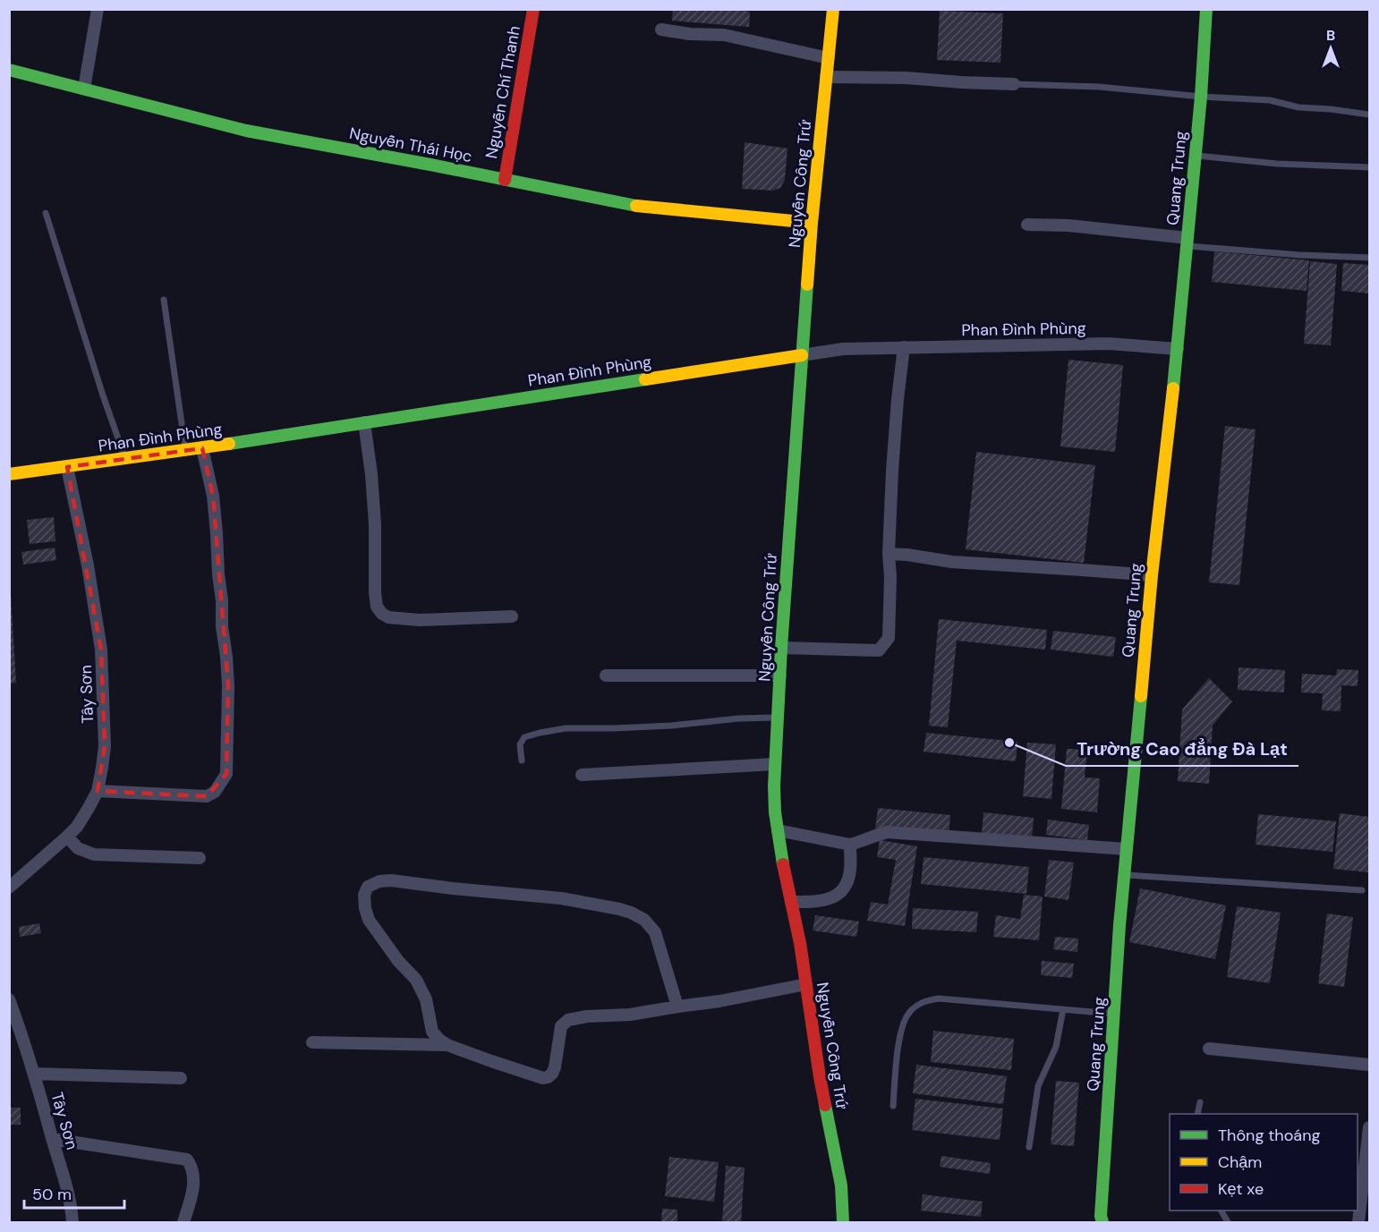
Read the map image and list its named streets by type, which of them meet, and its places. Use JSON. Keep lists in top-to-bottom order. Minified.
{"streets":{"street":["Nguyễn Chí Thanh","Nguyễn Thái Học","Quang Trung","Nguyễn Công Trứ","Phan Đình Phùng","Tây Sơn"]},"crossings":[["Nguyễn Chí Thanh","Nguyễn Thái Học"],["Nguyễn Thái Học","Nguyễn Công Trứ"],["Quang Trung","Phan Đình Phùng"],["Nguyễn Công Trứ","Phan Đình Phùng"],["Phan Đình Phùng","Tây Sơn"]],"places":["Trường Cao đẳng Đà Lạt"],"legend":["Thông thoáng","Chậm","Kẹt xe"],"scale_bar":"50 m","north":"top"}
